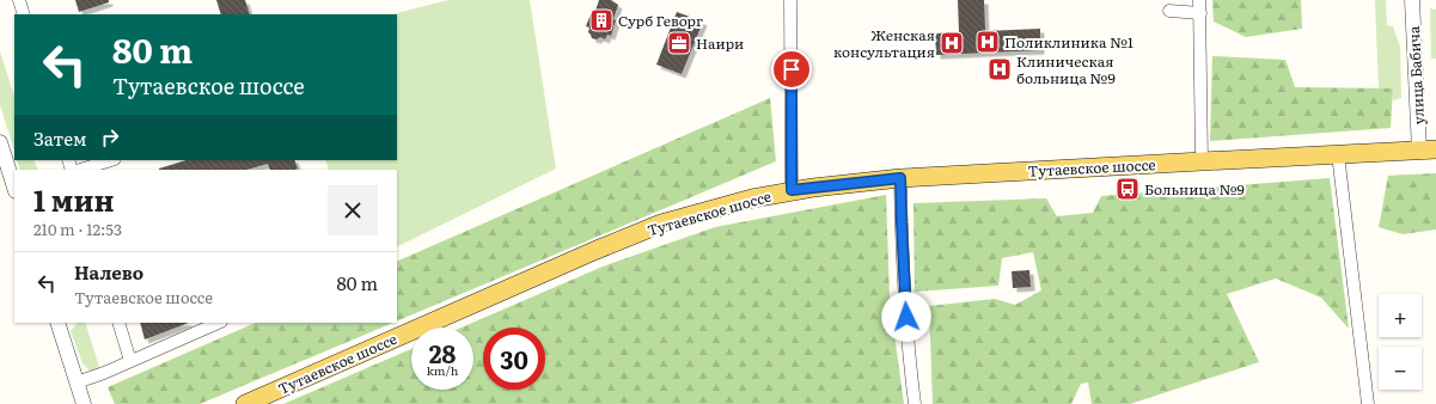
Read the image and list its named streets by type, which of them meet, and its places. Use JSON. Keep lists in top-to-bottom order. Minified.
{"streets":{"main road":["Тутаевское шоссе"],"street":["улица Бабича"]},"crossings":[["улица Бабича","Тутаевское шоссе"]],"places":{"building":["Сурб Геворг"],"hospital":["Поликлиника №1","Женская консультация","Клиническая больница №9"],"office":["Наири"],"bus stop":["Больница №9"]},"page":{"turn":["80 m","Тутаевское шоссе"],"then":"Затем","heading":["1 мин","210 m · 12:53"],"list":[{"name":"Налево","note":"Тутаевское шоссе","value":"80 m"}],"map_buttons":["+","−"],"speed":"28 km/h","limit":"30"}}
